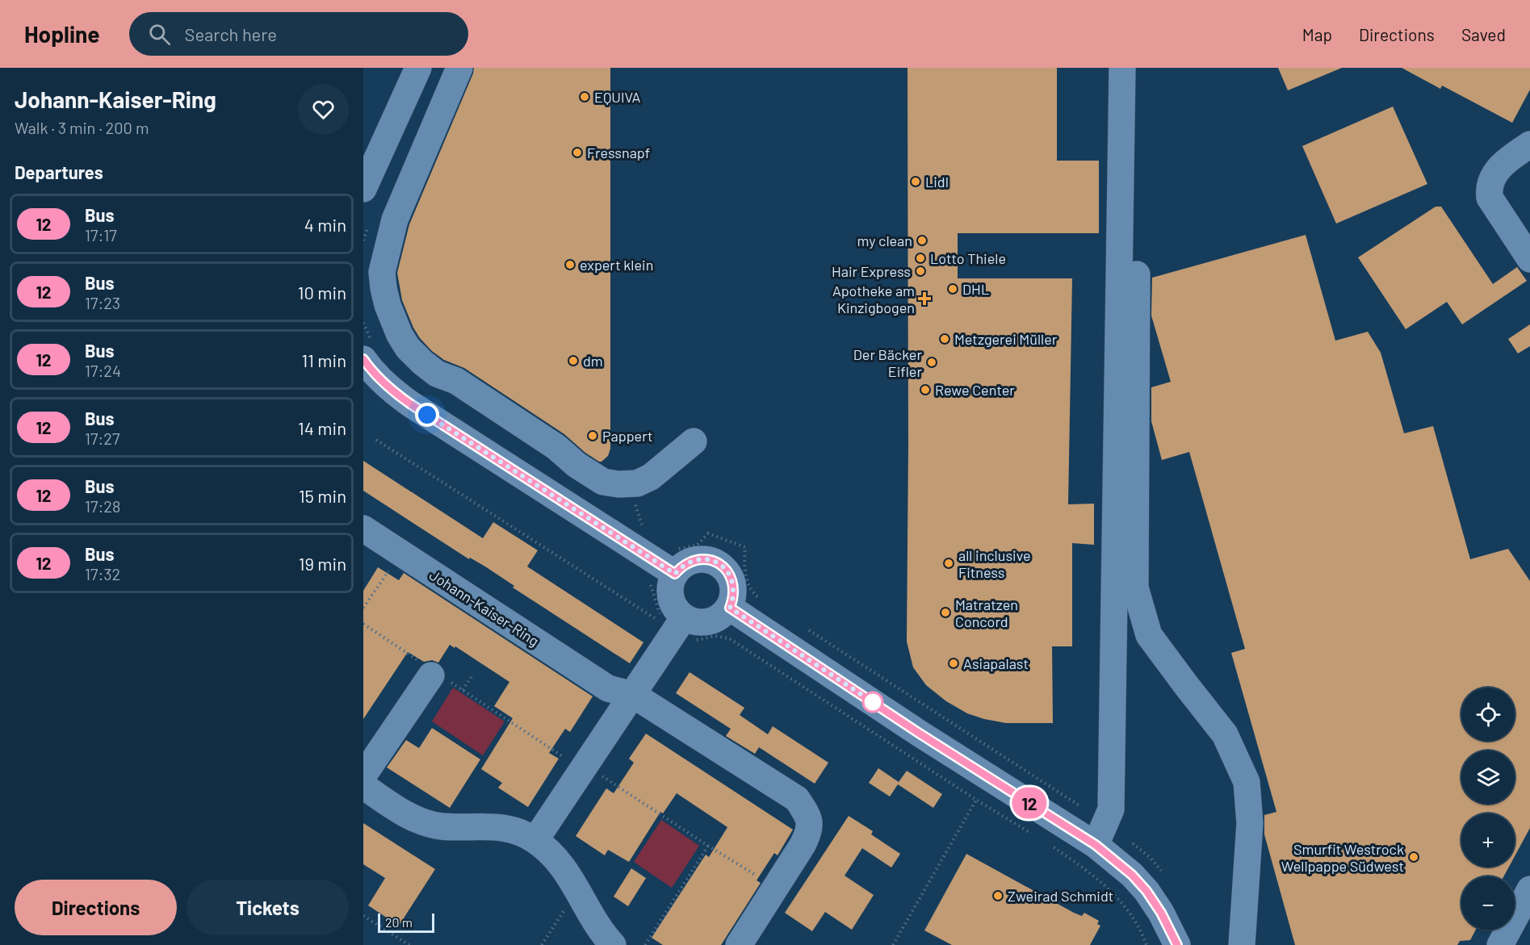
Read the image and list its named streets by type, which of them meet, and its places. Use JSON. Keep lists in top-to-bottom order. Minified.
{"streets":{"street":["Johann-Kaiser-Ring"]},"places":{"other":["EQUIVA","Fressnapf","Lidl","my clean","Lotto Thiele","expert klein","Hair Express","DHL","Metzgerei Müller","dm","Der Bäcker Eifler","Rewe Center","Pappert","all inclusive Fitness","Matratzen Concord","Asiapalast","Smurfit Westrock Wellpappe Südwest","Zweirad Schmidt"],"health":["Apotheke am Kinzigbogen"]},"lines":["bus line 12"],"scale_bar":"20 m","page":{"header":"Hopline","search":"Search here","nav":["Map","Directions","Saved"],"heading":[["Johann-Kaiser-Ring","Walk · 3 min · 200 m"],"Departures"],"on_map":"12","list":[{"mark":"12","name":"Bus","note":"17:17","value":"4 min"},{"mark":"12","name":"Bus","note":"17:23","value":"10 min"},{"mark":"12","name":"Bus","note":"17:24","value":"11 min"},{"mark":"12","name":"Bus","note":"17:27","value":"14 min"},{"mark":"12","name":"Bus","note":"17:28","value":"15 min"},{"mark":"12","name":"Bus","note":"17:32","value":"19 min"}],"map_buttons":["+","−"],"buttons":["Directions","Tickets"],"scale":"20 m"}}
